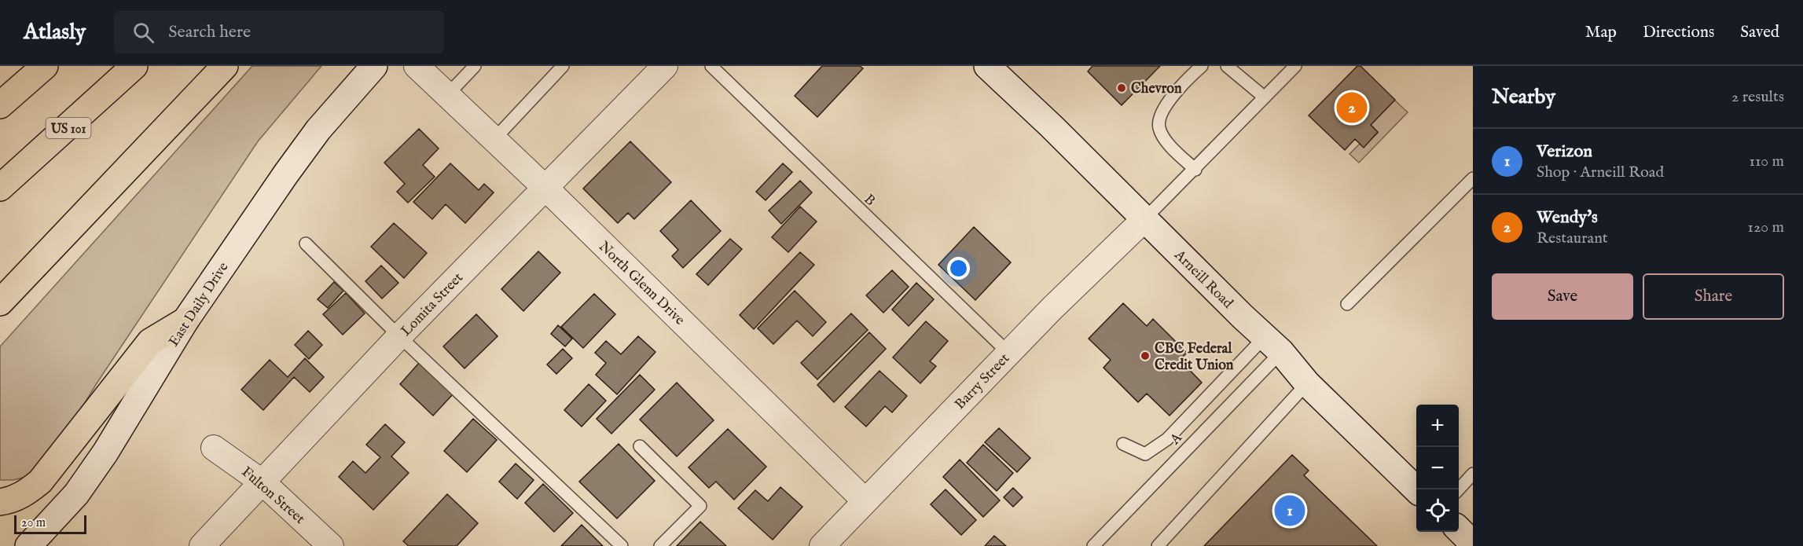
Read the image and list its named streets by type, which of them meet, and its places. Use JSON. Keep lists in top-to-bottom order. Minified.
{"streets":{"highway":["US 101"],"main road":["Arneill Road","East Daily Drive"],"street":["North Glenn Drive","Lomita Street","Barry Street","Fulton Street"],"lane":["B","A"]},"crossings":[["B","Barry Street"],["Arneill Road","Barry Street"],["Arneill Road","A"],["North Glenn Drive","Lomita Street"],["North Glenn Drive","Barry Street"],["Lomita Street","Fulton Street"]],"places":["Chevron","CBC Federal Credit Union"],"scale_bar":"20 m","page":{"header":"Atlasly","search":"Search here","nav":["Map","Directions","Saved"],"heading":["Nearby","2 results"],"pins":["2","1"],"list":[{"mark":"1","name":"Verizon","note":"Shop · Arneill Road","value":"110 m"},{"mark":"2","name":"Wendy's","note":"Restaurant","value":"120 m"}],"buttons":["Save","Share"],"map_buttons":["+","−"],"scale":"20 m"}}
